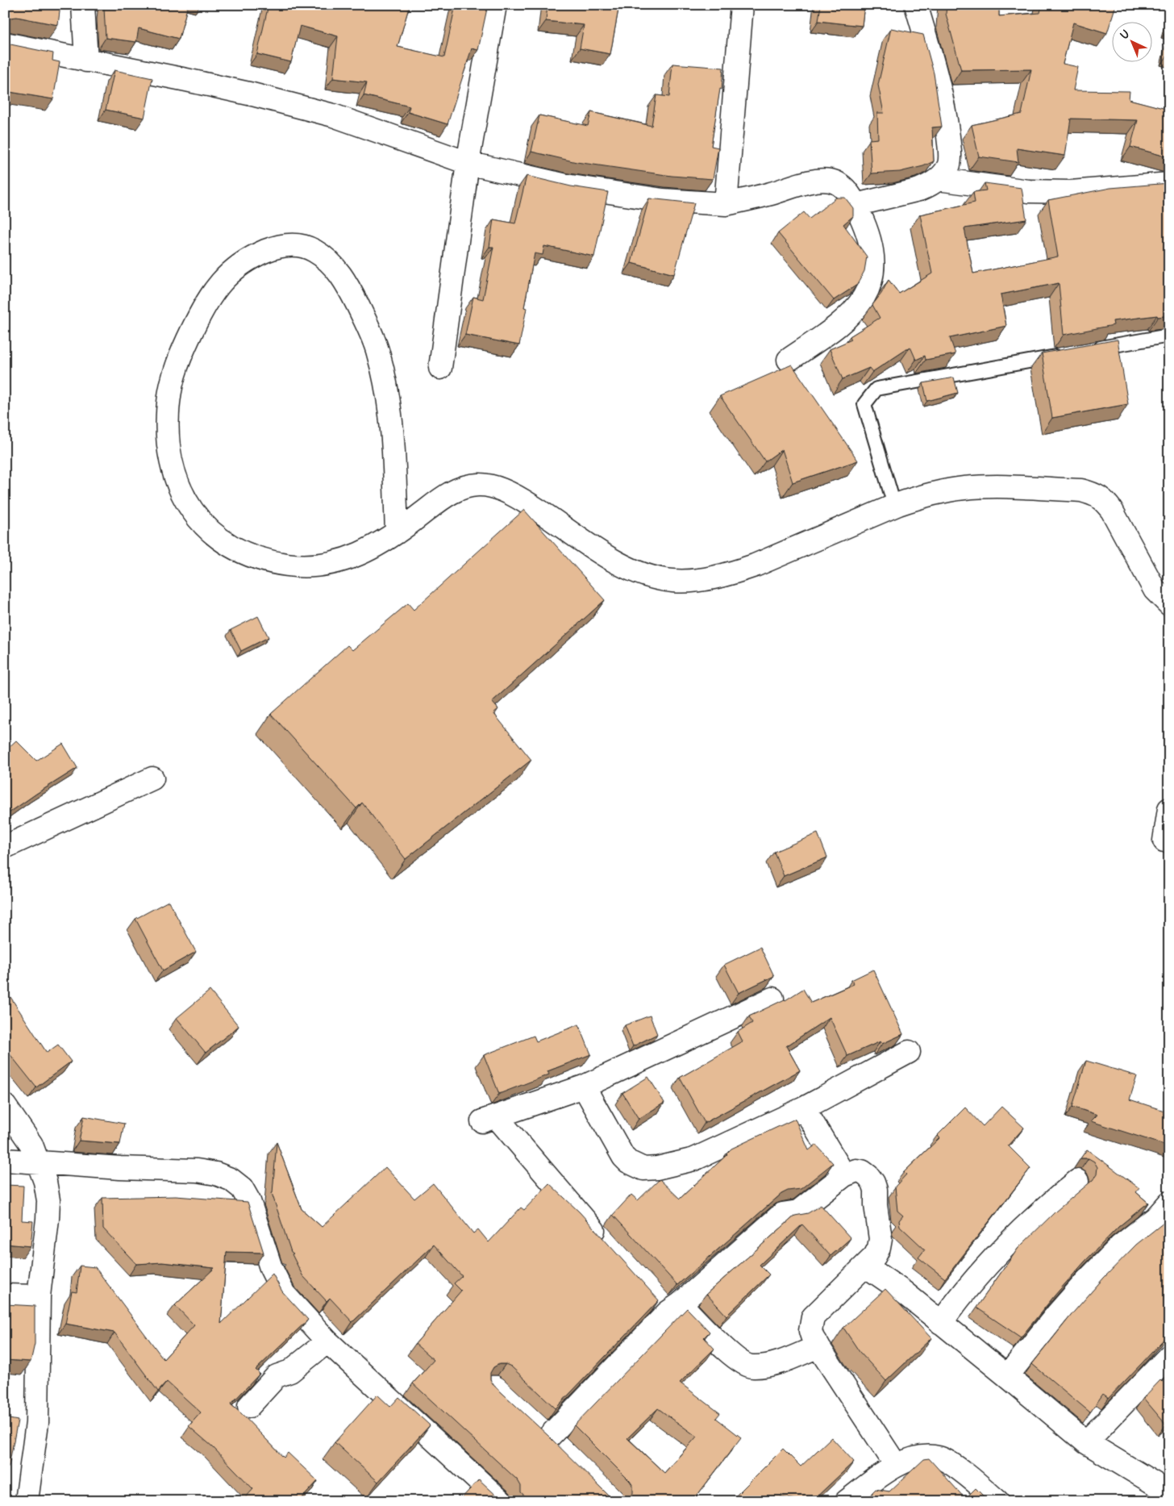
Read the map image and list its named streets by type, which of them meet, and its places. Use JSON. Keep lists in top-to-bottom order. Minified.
{"north":"top left"}
